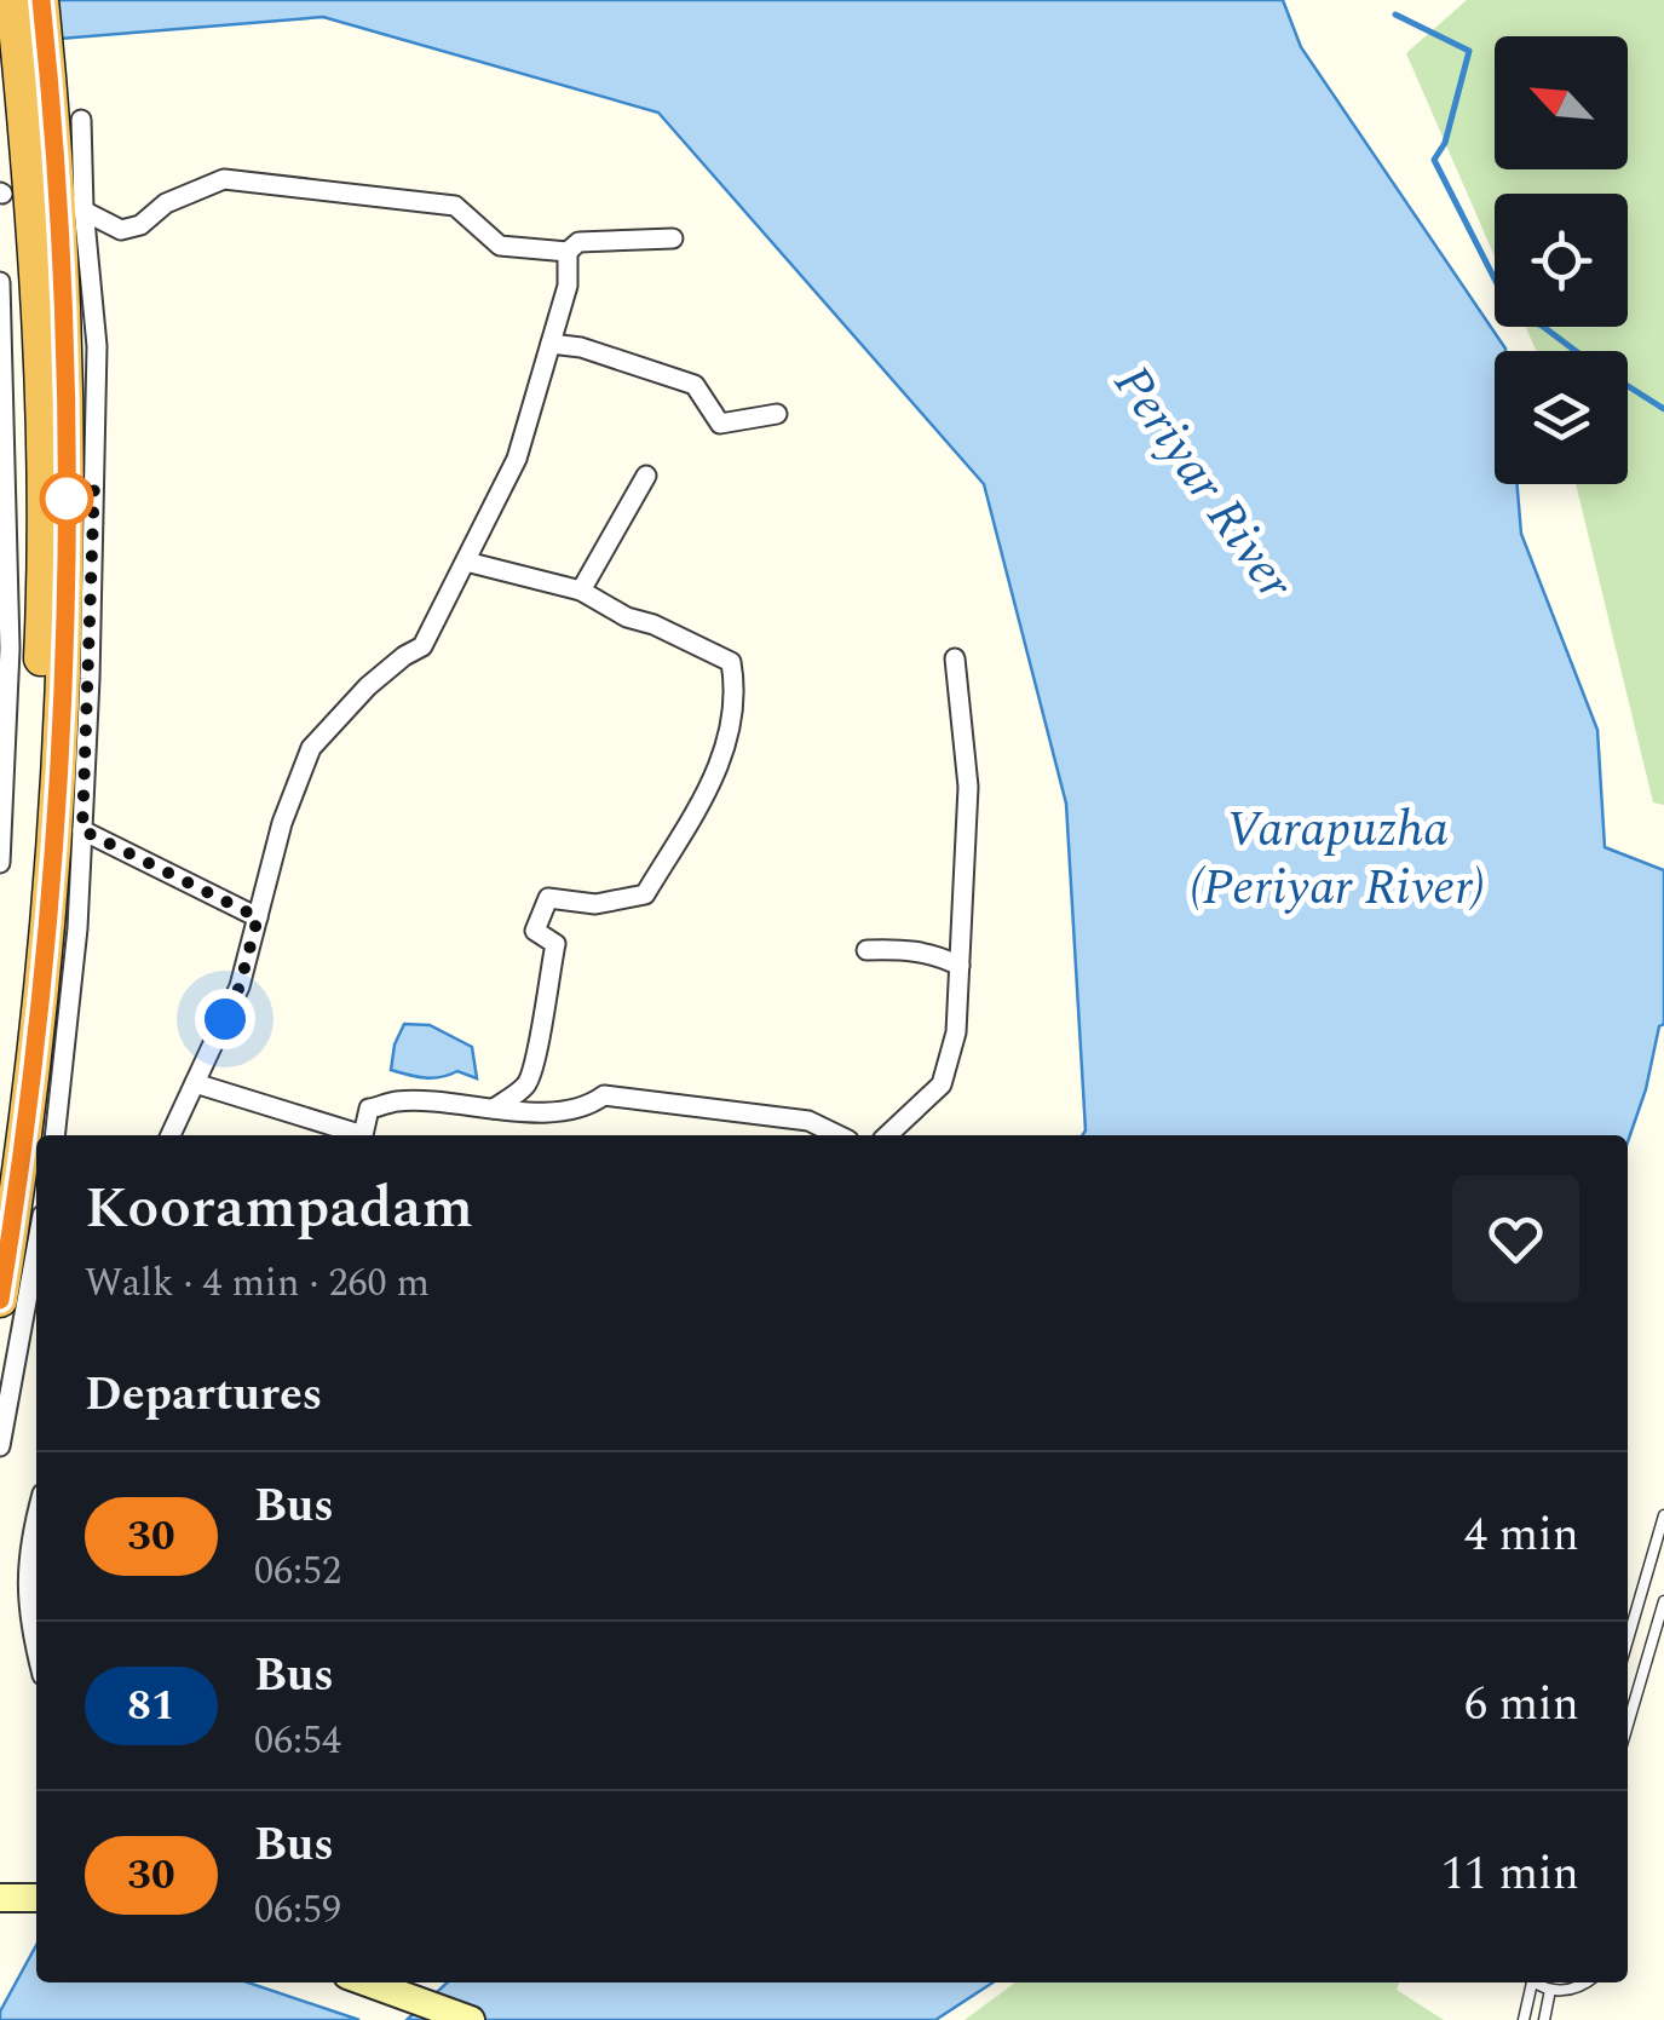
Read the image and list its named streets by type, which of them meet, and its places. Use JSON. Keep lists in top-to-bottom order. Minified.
{"water":["Periyar River","Varapuzha (Periyar River)"],"lines":["bus line 30"],"north":"top left","page":{"heading":[["Koorampadam","Walk · 4 min · 260 m"],"Departures"],"list":[{"mark":"30","name":"Bus","note":"06:52","value":"4 min"},{"mark":"81","name":"Bus","note":"06:54","value":"6 min"},{"mark":"30","name":"Bus","note":"06:59","value":"11 min"}]}}
